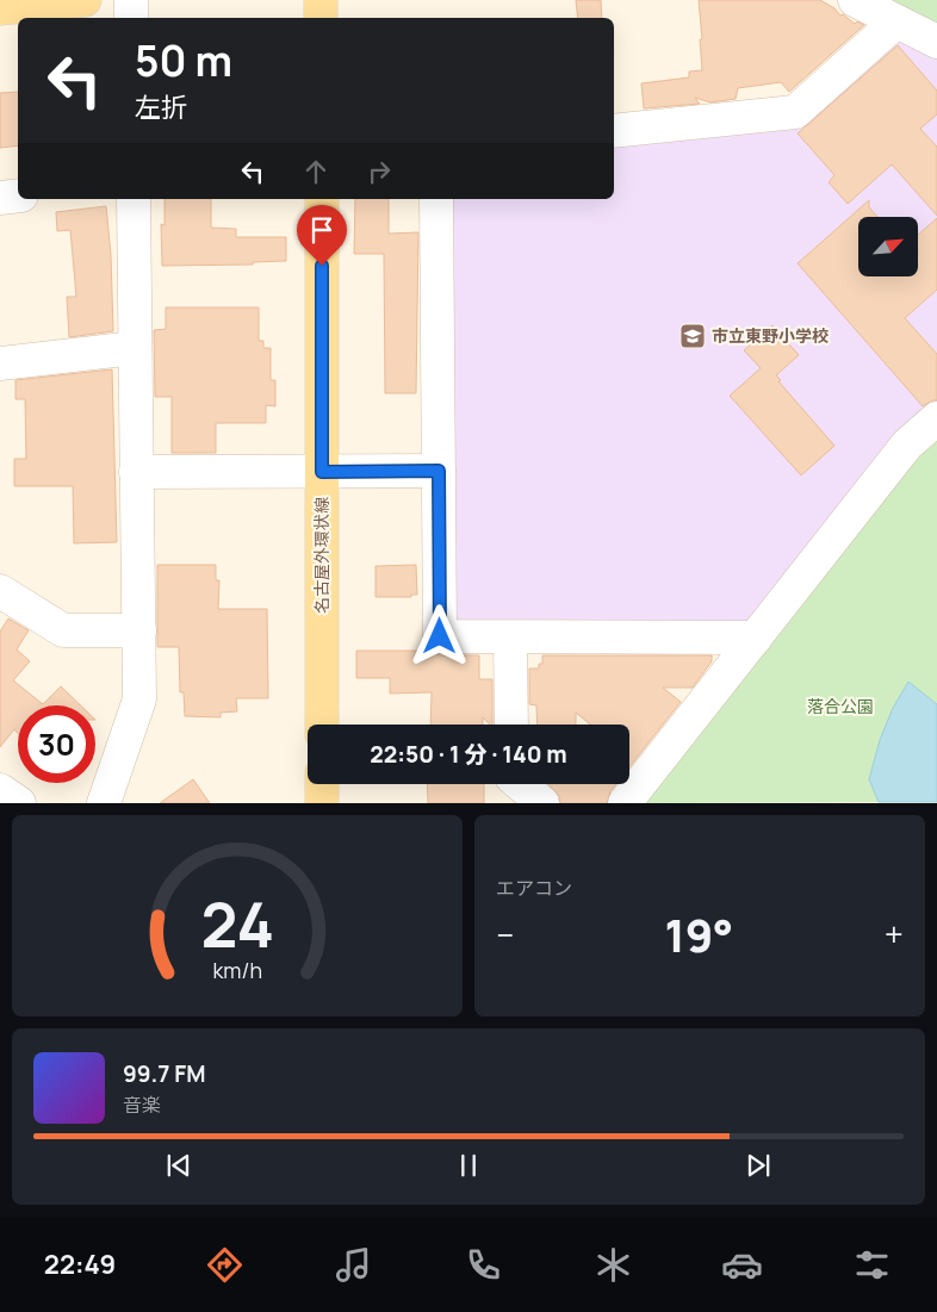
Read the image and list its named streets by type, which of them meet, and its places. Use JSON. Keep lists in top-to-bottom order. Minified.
{"streets":{"main road":["名古屋外環状線"]},"parks":["落合公園"],"places":{"school or university":["市立東野小学校"]},"north":"top right","page":{"turn":["50 m","左折"],"limit":"30","trip":"22:50 · 1 分 · 140 m","tile":"エアコン","heat":["−","19°","+"],"song":["99.7 FM","音楽"],"tabs":"22:49","gauge":["24","km/h"]}}
